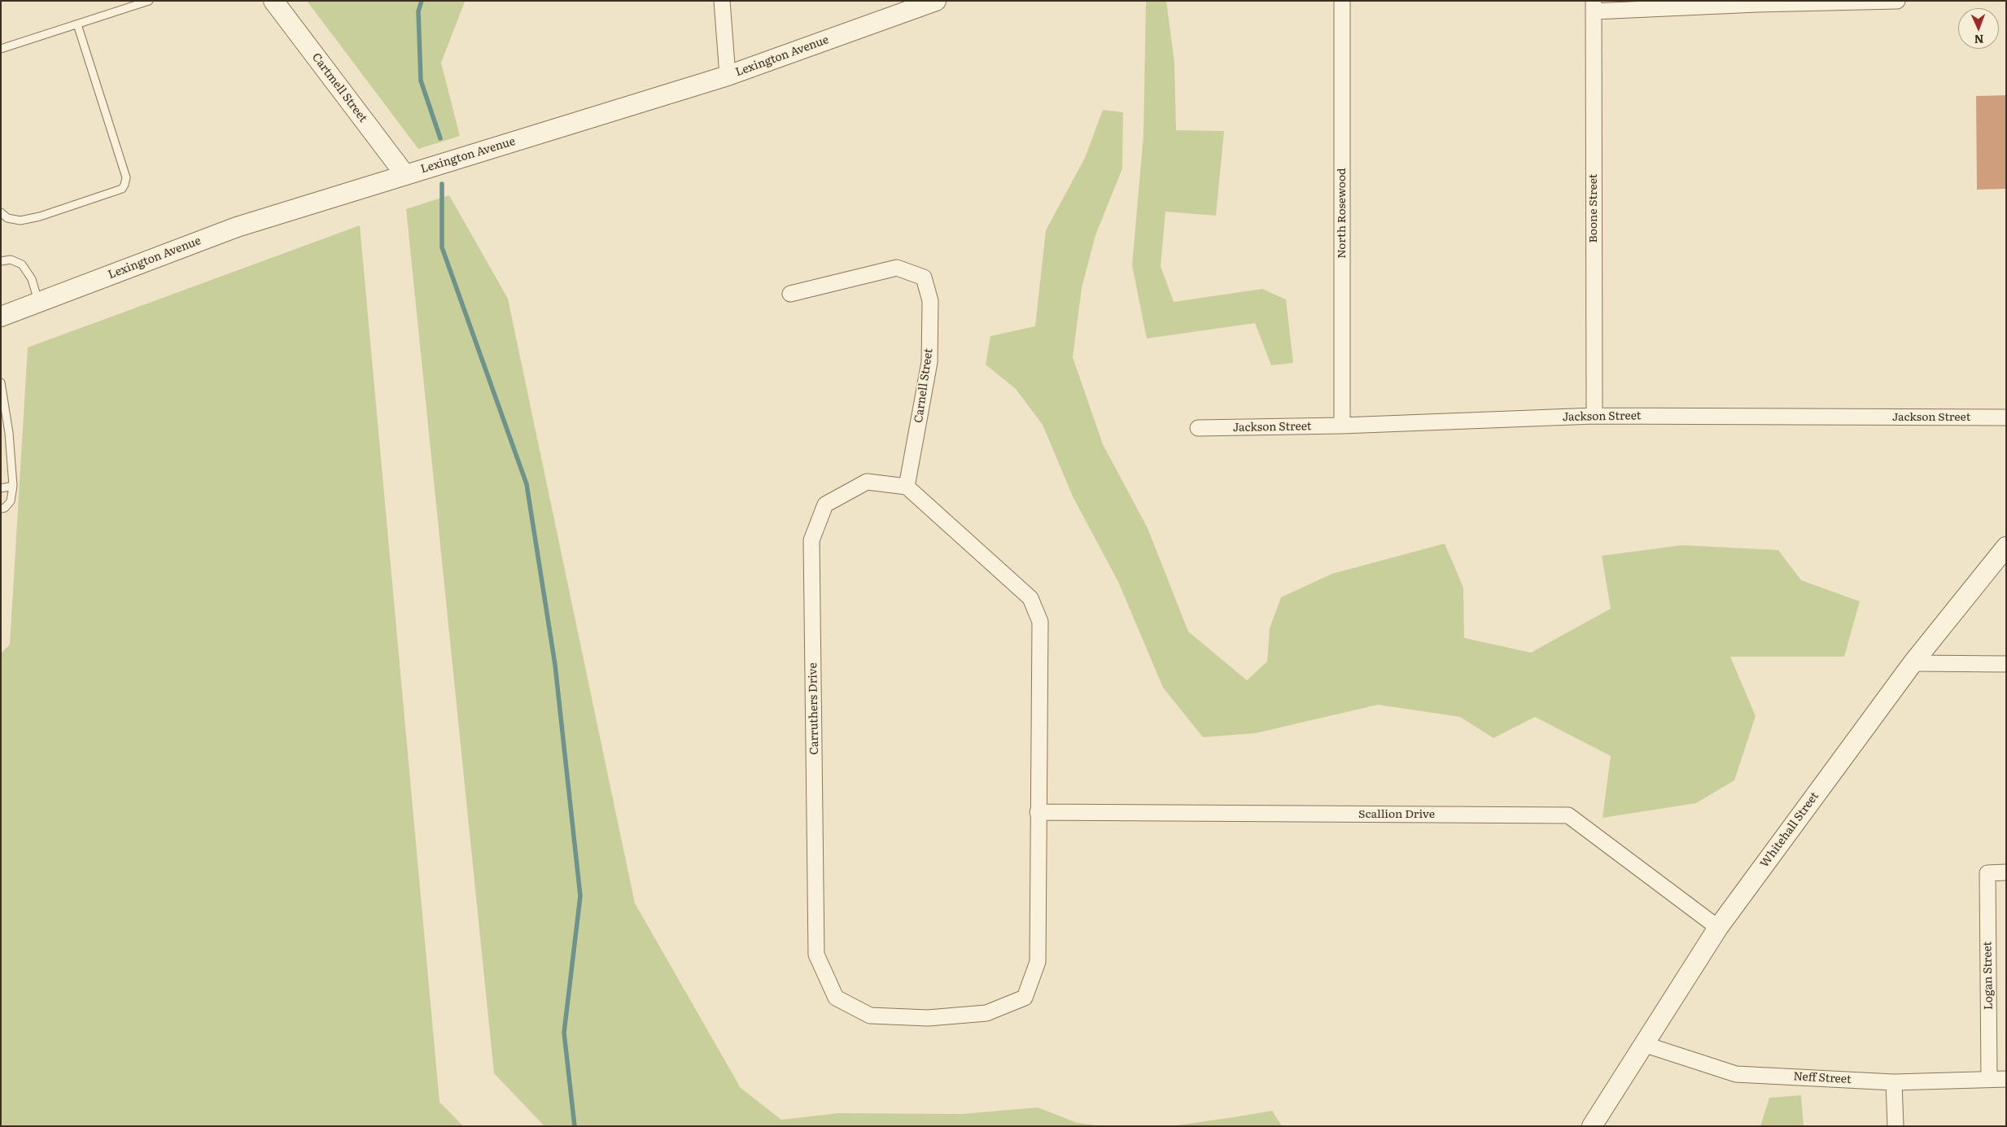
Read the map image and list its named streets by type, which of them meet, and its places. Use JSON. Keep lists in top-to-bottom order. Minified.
{"streets":{"street":["Lexington Avenue","Cartmell Street","Boone Street","North Rosewood","Carnell Street","Jackson Street","Carruthers Drive","Scallion Drive","Whitehall Street","Logan Street","Neff Street"]},"crossings":[["Lexington Avenue","Cartmell Street"],["Boone Street","Jackson Street"],["North Rosewood","Jackson Street"],["Carnell Street","Carruthers Drive"],["Carruthers Drive","Scallion Drive"],["Scallion Drive","Whitehall Street"],["Whitehall Street","Neff Street"],["Logan Street","Neff Street"]],"north":"bottom"}
